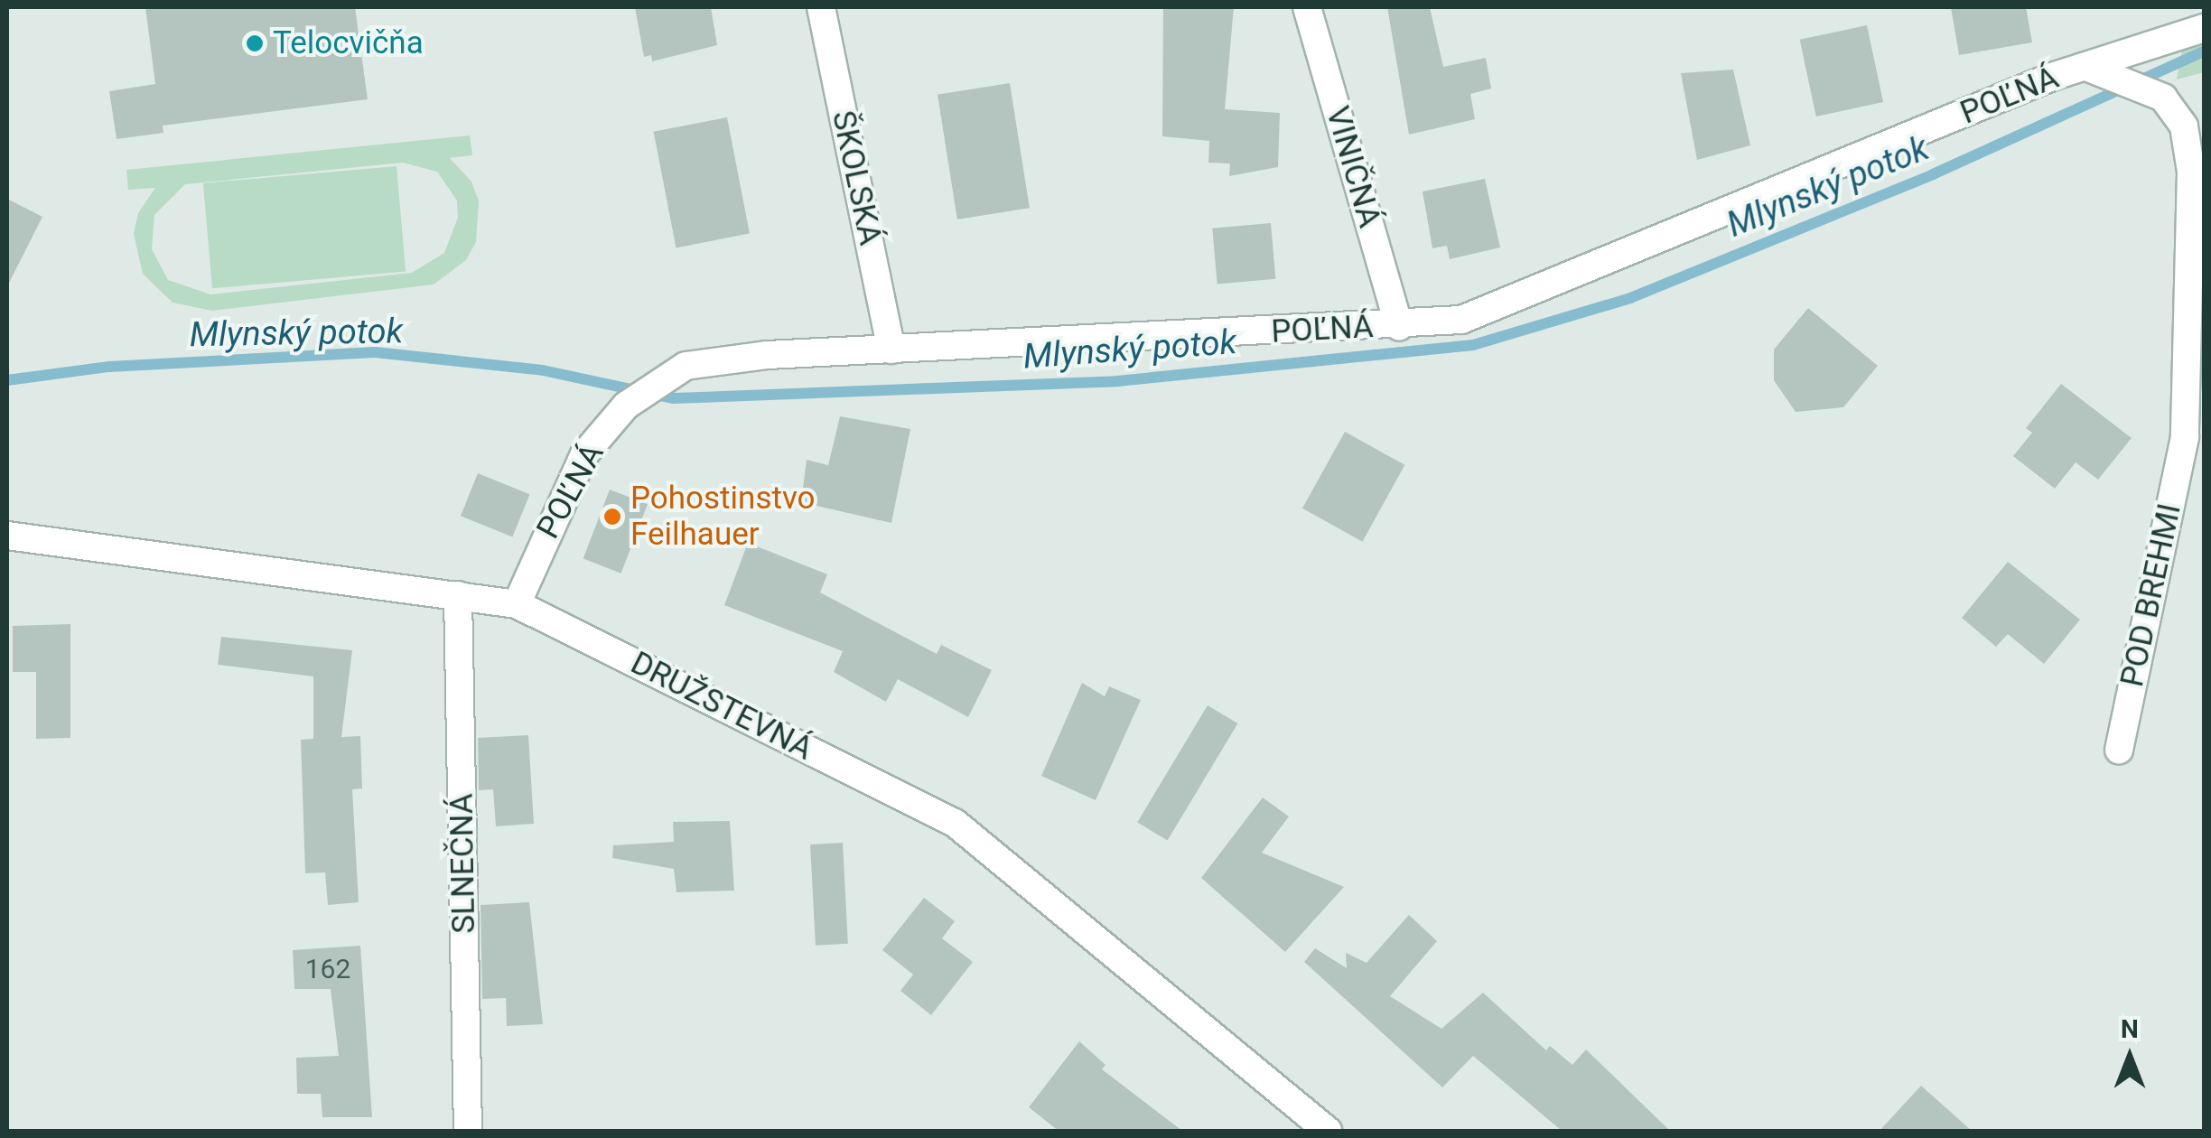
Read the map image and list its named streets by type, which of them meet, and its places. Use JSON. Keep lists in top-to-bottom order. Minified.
{"streets":{"street":["POĽNÁ","VINIČNÁ","ŠKOLSKÁ","POD BREHMI","DRUŽSTEVNÁ","SLNEČNÁ"]},"crossings":[["POĽNÁ","VINIČNÁ"],["POĽNÁ","ŠKOLSKÁ"],["POĽNÁ","POD BREHMI"],["POĽNÁ","DRUŽSTEVNÁ"],["DRUŽSTEVNÁ","SLNEČNÁ"]],"water":["Mlynský potok"],"places":["Telocvičňa","Pohostinstvo Feilhauer"],"house_numbers":["162"],"north":"top"}
